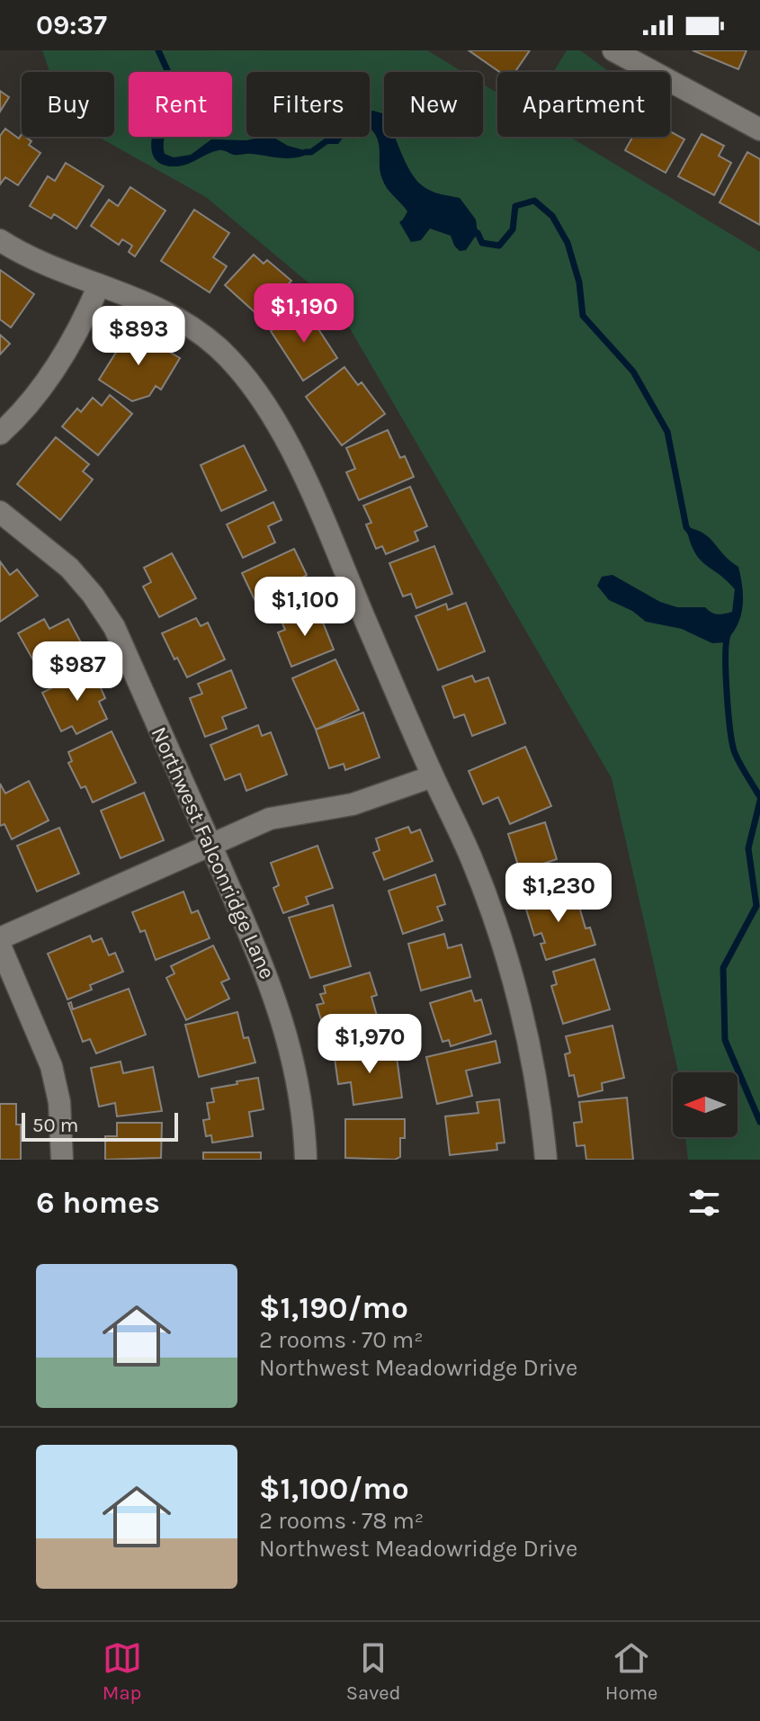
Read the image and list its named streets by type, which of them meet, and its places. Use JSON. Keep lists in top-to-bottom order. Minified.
{"streets":{"street":["Northwest Falconridge Lane"]},"scale_bar":"50 m","north":"left","page":{"status":"09:37","chip":["Buy","Rent","Filters","New","Apartment"],"price":["$1,190","$893","$1,100","$987","$1,230","$1,970"],"scale":"50 m","heading":"6 homes","list":[{"name":"$1,190/mo","note":"2 rooms · 70 m² · Northwest Meadowridge Drive"},{"name":"$1,100/mo","note":"2 rooms · 78 m² · Northwest Meadowridge Drive"}],"tabs":["Map","Saved","Home"]}}
